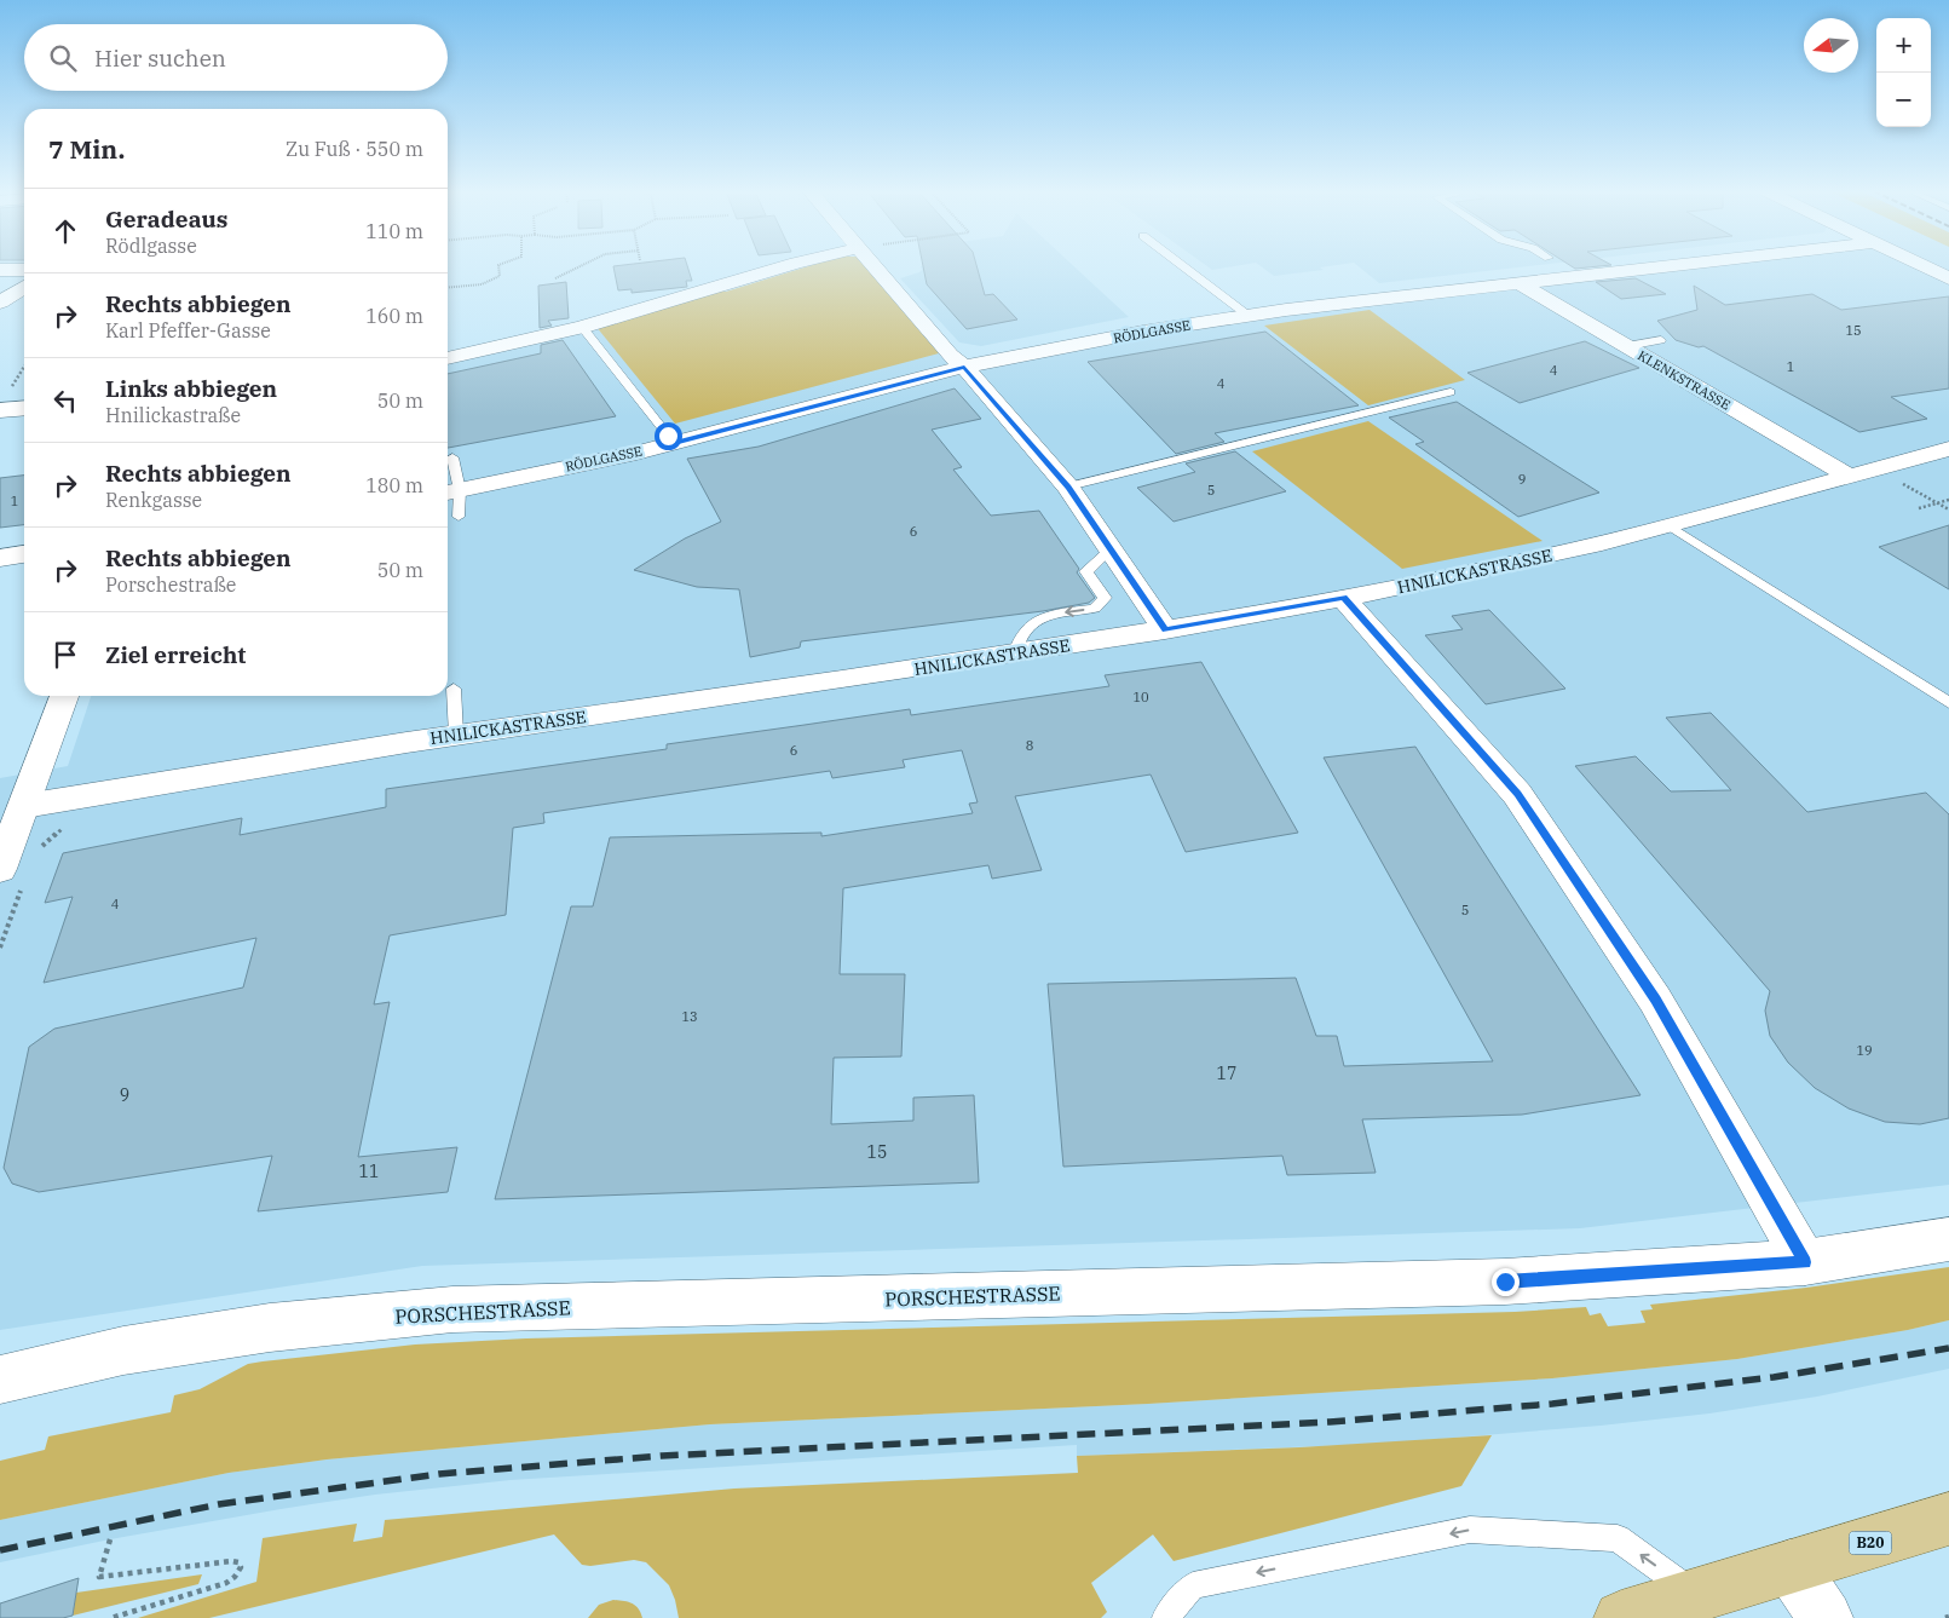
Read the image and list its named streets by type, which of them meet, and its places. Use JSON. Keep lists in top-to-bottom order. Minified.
{"streets":{"main road":["B20"],"street":["RÖDLGASSE","KLENKSTRASSE","HNILICKASTRASSE","PORSCHESTRASSE"]},"crossings":[["RÖDLGASSE","KLENKSTRASSE"],["KLENKSTRASSE","HNILICKASTRASSE"]],"house_numbers":["15","1","4","4","9","5","1","6","10","8","6","4","5","13","19","17","9","15","11"],"north":"left","page":{"map_buttons":["+","−"],"search":"Hier suchen","heading":["7 Min.","Zu Fuß · 550 m"],"list":[["Geradeaus","Rödlgasse","110 m"],["Rechts abbiegen","Karl Pfeffer-Gasse","160 m"],["Links abbiegen","Hnilickastraße","50 m"],["Rechts abbiegen","Renkgasse","180 m"],["Rechts abbiegen","Porschestraße","50 m"],"Ziel erreicht"]}}
